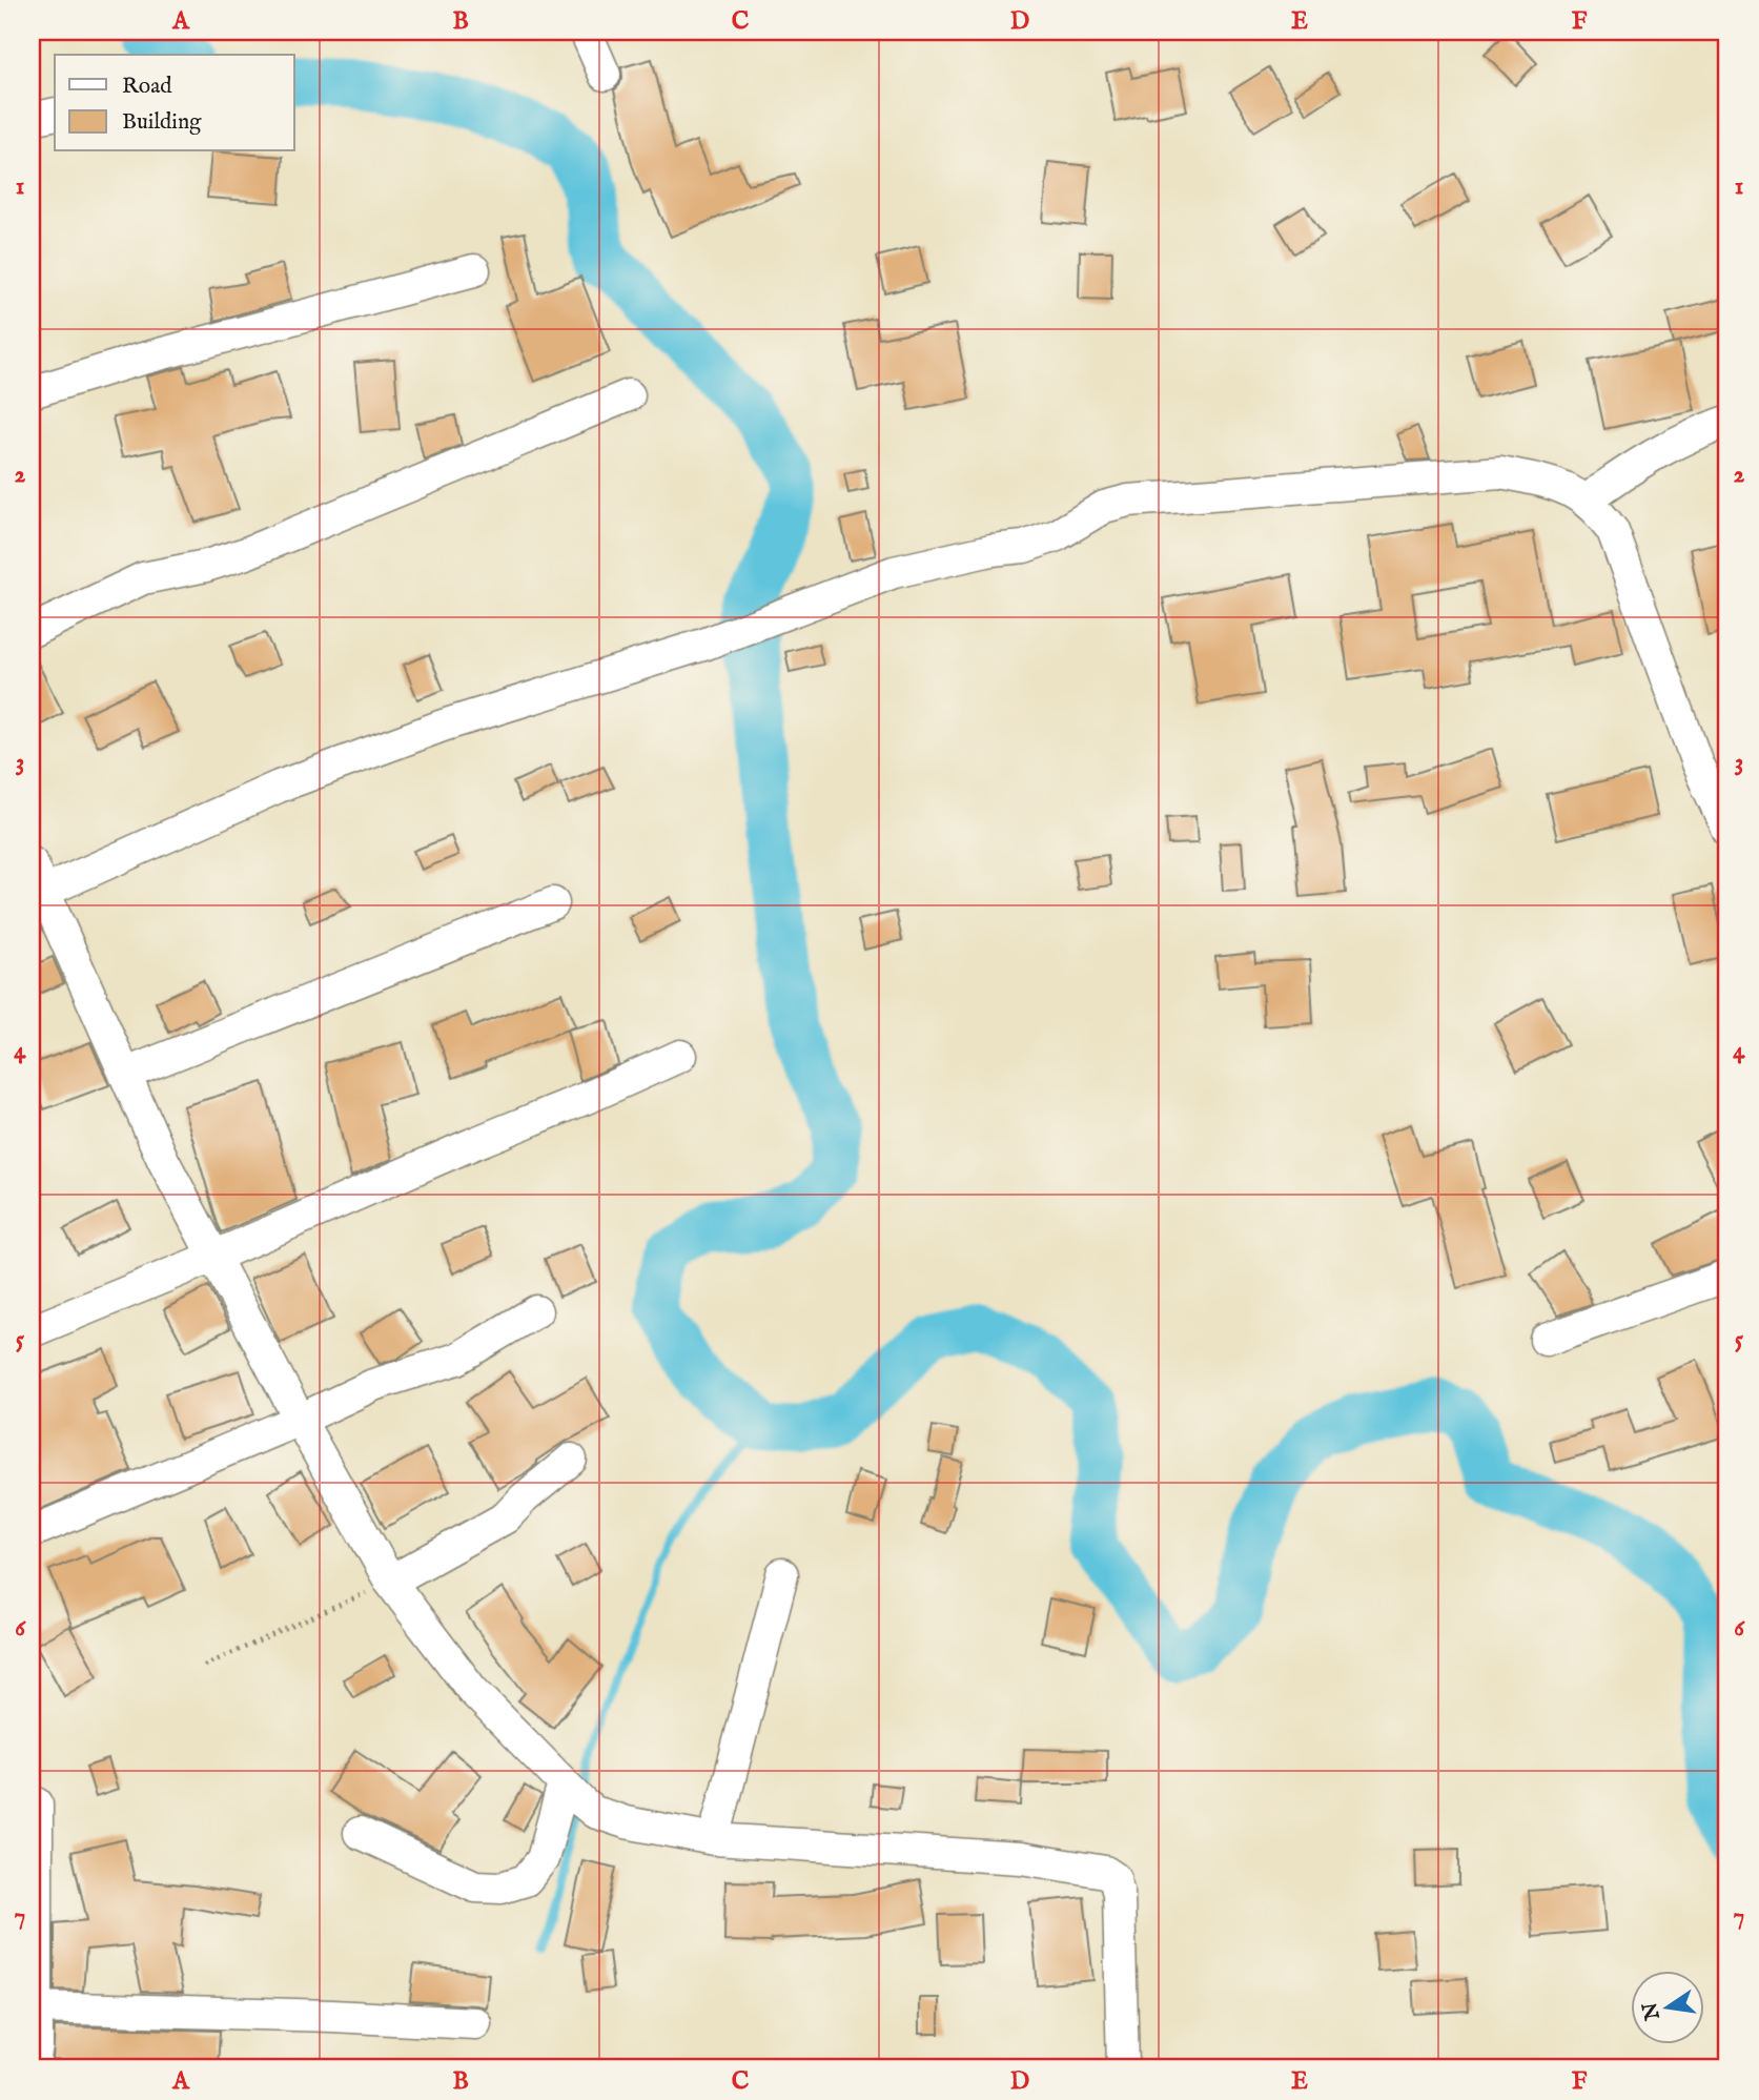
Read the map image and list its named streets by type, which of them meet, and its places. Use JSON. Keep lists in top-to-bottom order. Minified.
{"legend":["Road","Building"],"north":"left","grid":{"columns":["A","B","C","D","E","F"],"rows":["1","2","3","4","5","6","7"]}}
